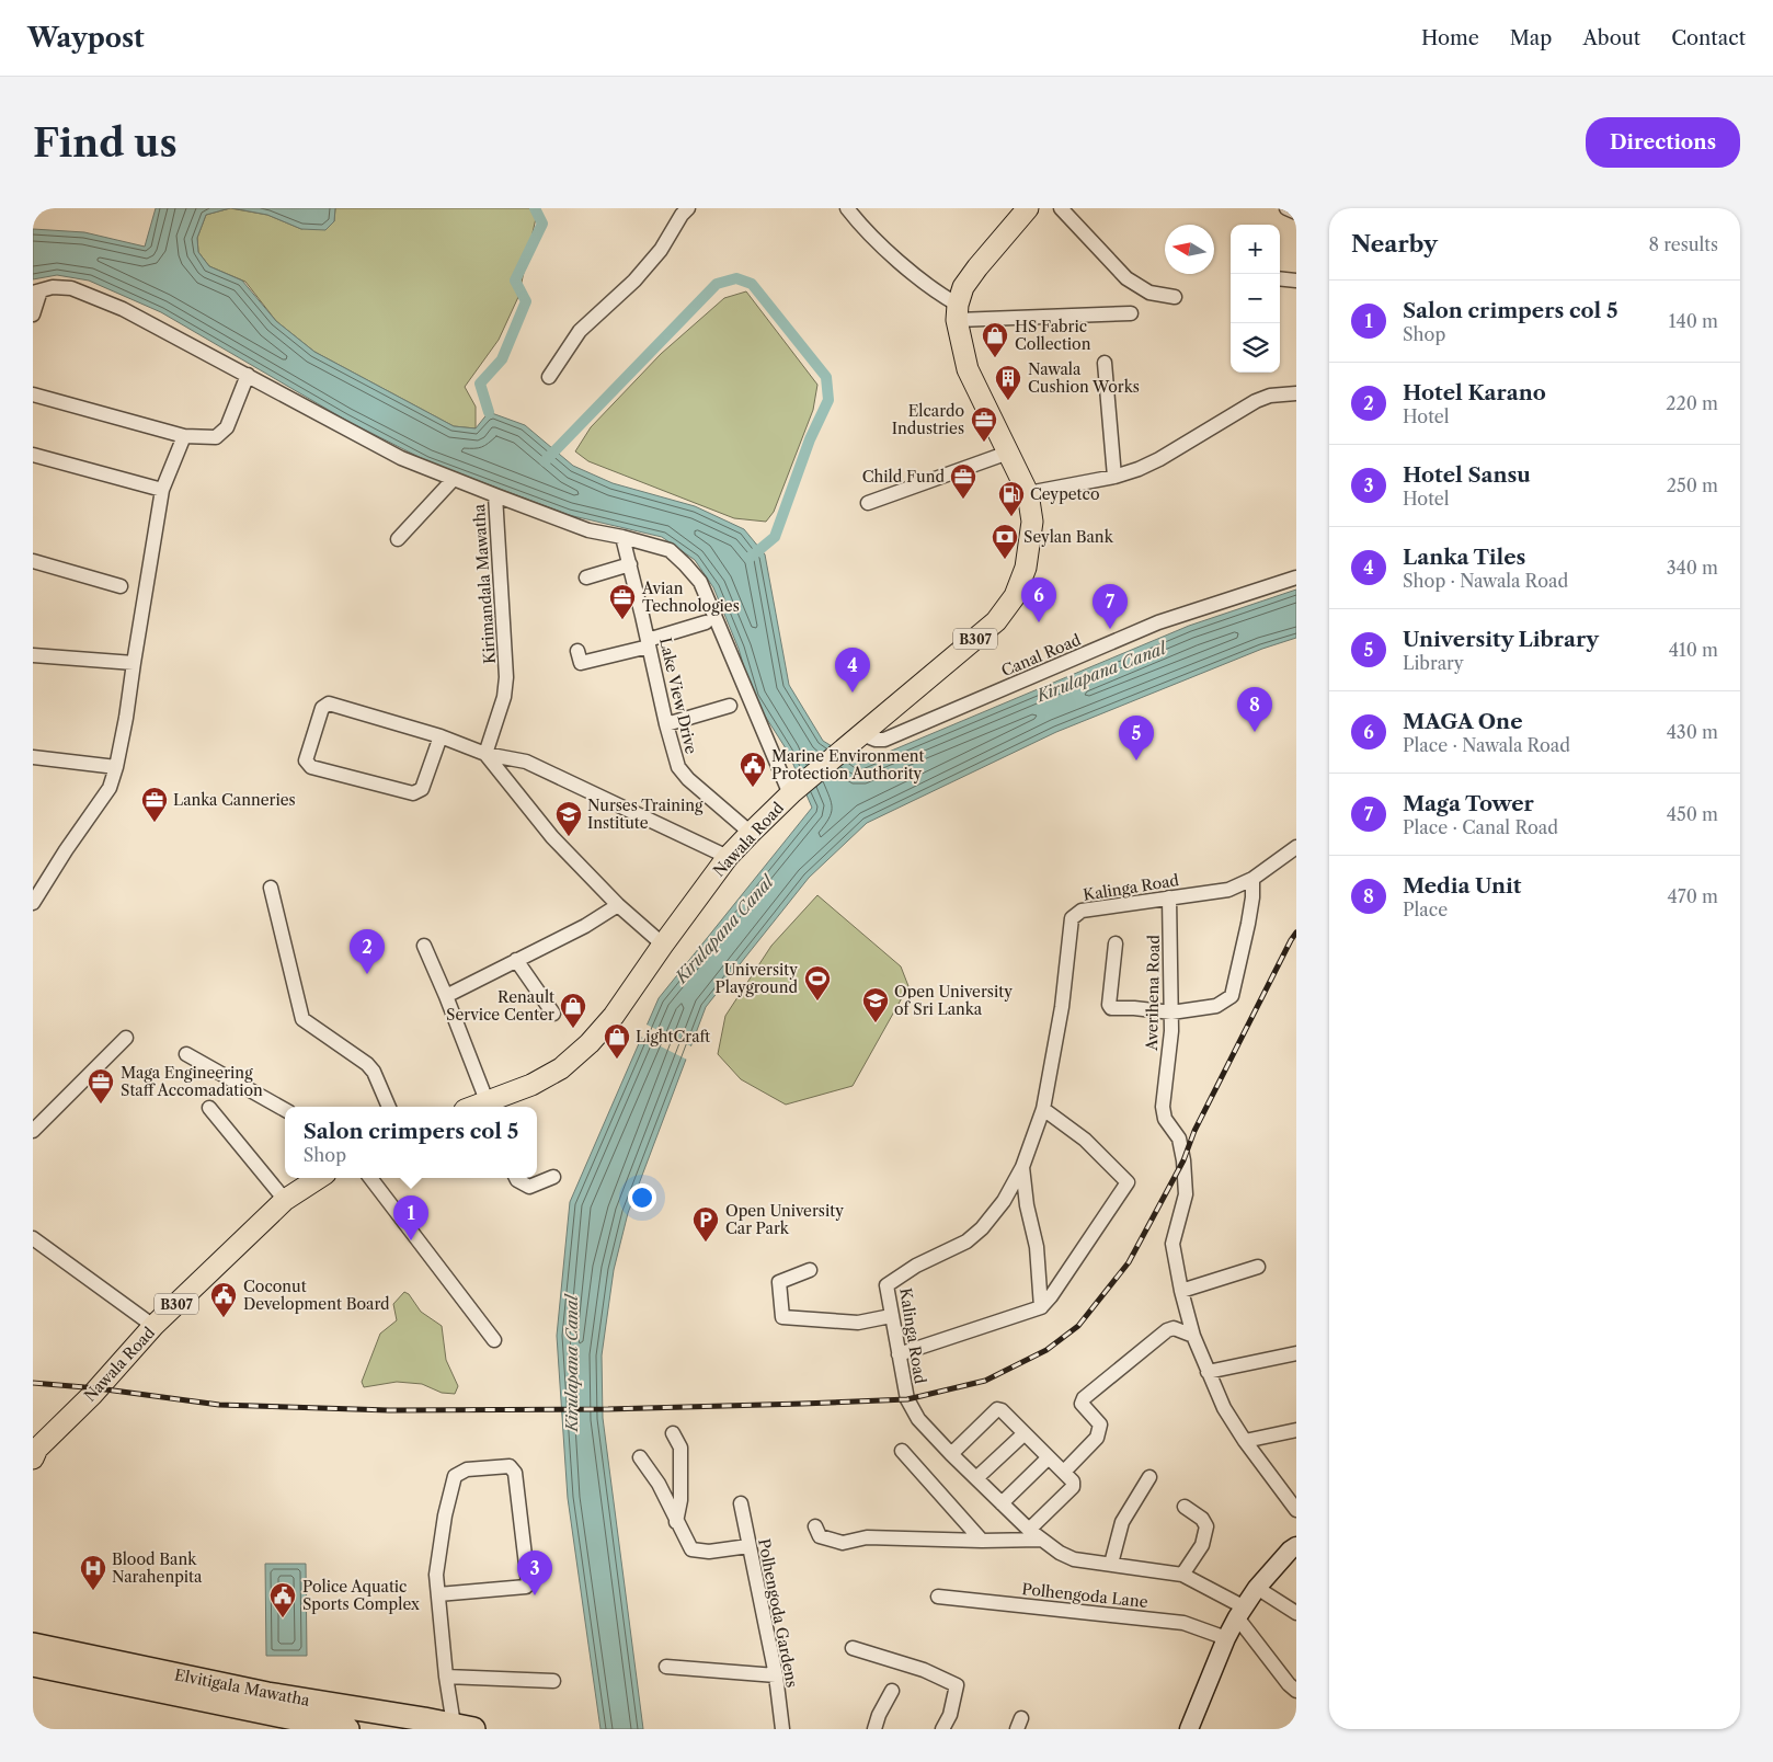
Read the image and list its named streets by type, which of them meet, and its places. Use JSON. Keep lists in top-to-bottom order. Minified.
{"streets":{"highway":["Elvitigala Mawatha"],"main road":["B307","Nawala Road"],"street":["Kirimandala Mawatha","Canal Road","Lake View Drive","Kalinga Road","Averihena Road","Polhengoda Lane","Polhengoda Gardens"]},"crossings":[["B307","Nawala Road"],["Canal Road","Nawala Road"],["Lake View Drive","Nawala Road"],["Kalinga Road","Averihena Road"]],"water":["Kirulapana Canal"],"places":{"shop":["HS Fabric Collection","Renault Service Center","LightCraft"],"building":["Nawala Cushion Works"],"office":["Elcardo Industries","Child Fund","Avian Technologies","Lanka Canneries","Maga Engineering Staff Accomadation"],"fuel station":["Ceypetco"],"bank":["Seylan Bank"],"public building":["Marine Environment Protection Authority","Coconut Development Board","Police Aquatic Sports Complex"],"school or university":["Nurses Training Institute","Open University of Sri Lanka"],"sports":["University Playground"],"parking":["Open University Car Park"],"hospital":["Blood Bank Narahenpita"]},"north":"left","page":{"header":"Waypost","nav":["Home","Map","About","Contact"],"buttons":"Directions","title":"Find us","heading":["Nearby","8 results"],"map_buttons":["+","−"],"list":[{"mark":"1","name":"Salon crimpers col 5","note":"Shop","value":"140 m"},{"mark":"2","name":"Hotel Karano","note":"Hotel","value":"220 m"},{"mark":"3","name":"Hotel Sansu","note":"Hotel","value":"250 m"},{"mark":"4","name":"Lanka Tiles","note":"Shop · Nawala Road","value":"340 m"},{"mark":"5","name":"University Library","note":"Library","value":"410 m"},{"mark":"6","name":"MAGA One","note":"Place · Nawala Road","value":"430 m"},{"mark":"7","name":"Maga Tower","note":"Place · Canal Road","value":"450 m"},{"mark":"8","name":"Media Unit","note":"Place","value":"470 m"}],"pins":["6","7","4","8","5","2","1","3"],"popup":["Salon crimpers col 5","Shop"]}}
